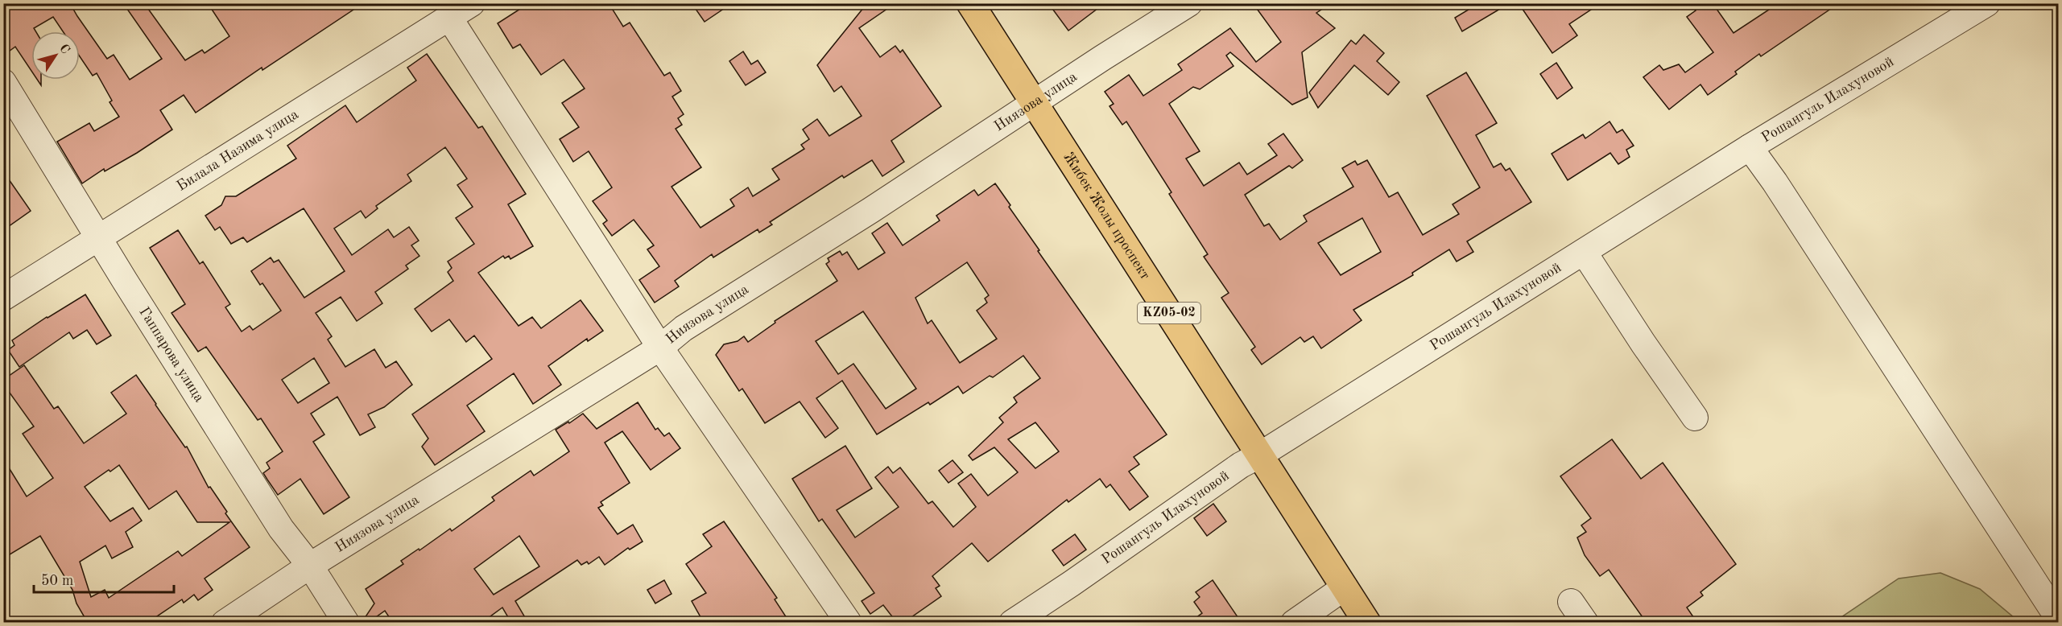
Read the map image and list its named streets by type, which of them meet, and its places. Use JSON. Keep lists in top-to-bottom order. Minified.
{"streets":{"highway":["Жибек Жолы проспект","KZ05-02"],"street":["Рошангуль Илахуновой","Ниязова улица","Билала Назима улица","Гаппарова улица"]},"crossings":[["Рошангуль Илахуновой","Жибек Жолы проспект"],["Ниязова улица","Жибек Жолы проспект"],["Ниязова улица","Гаппарова улица"],["Билала Назима улица","Гаппарова улица"]],"scale_bar":"50 m","north":"top right"}
